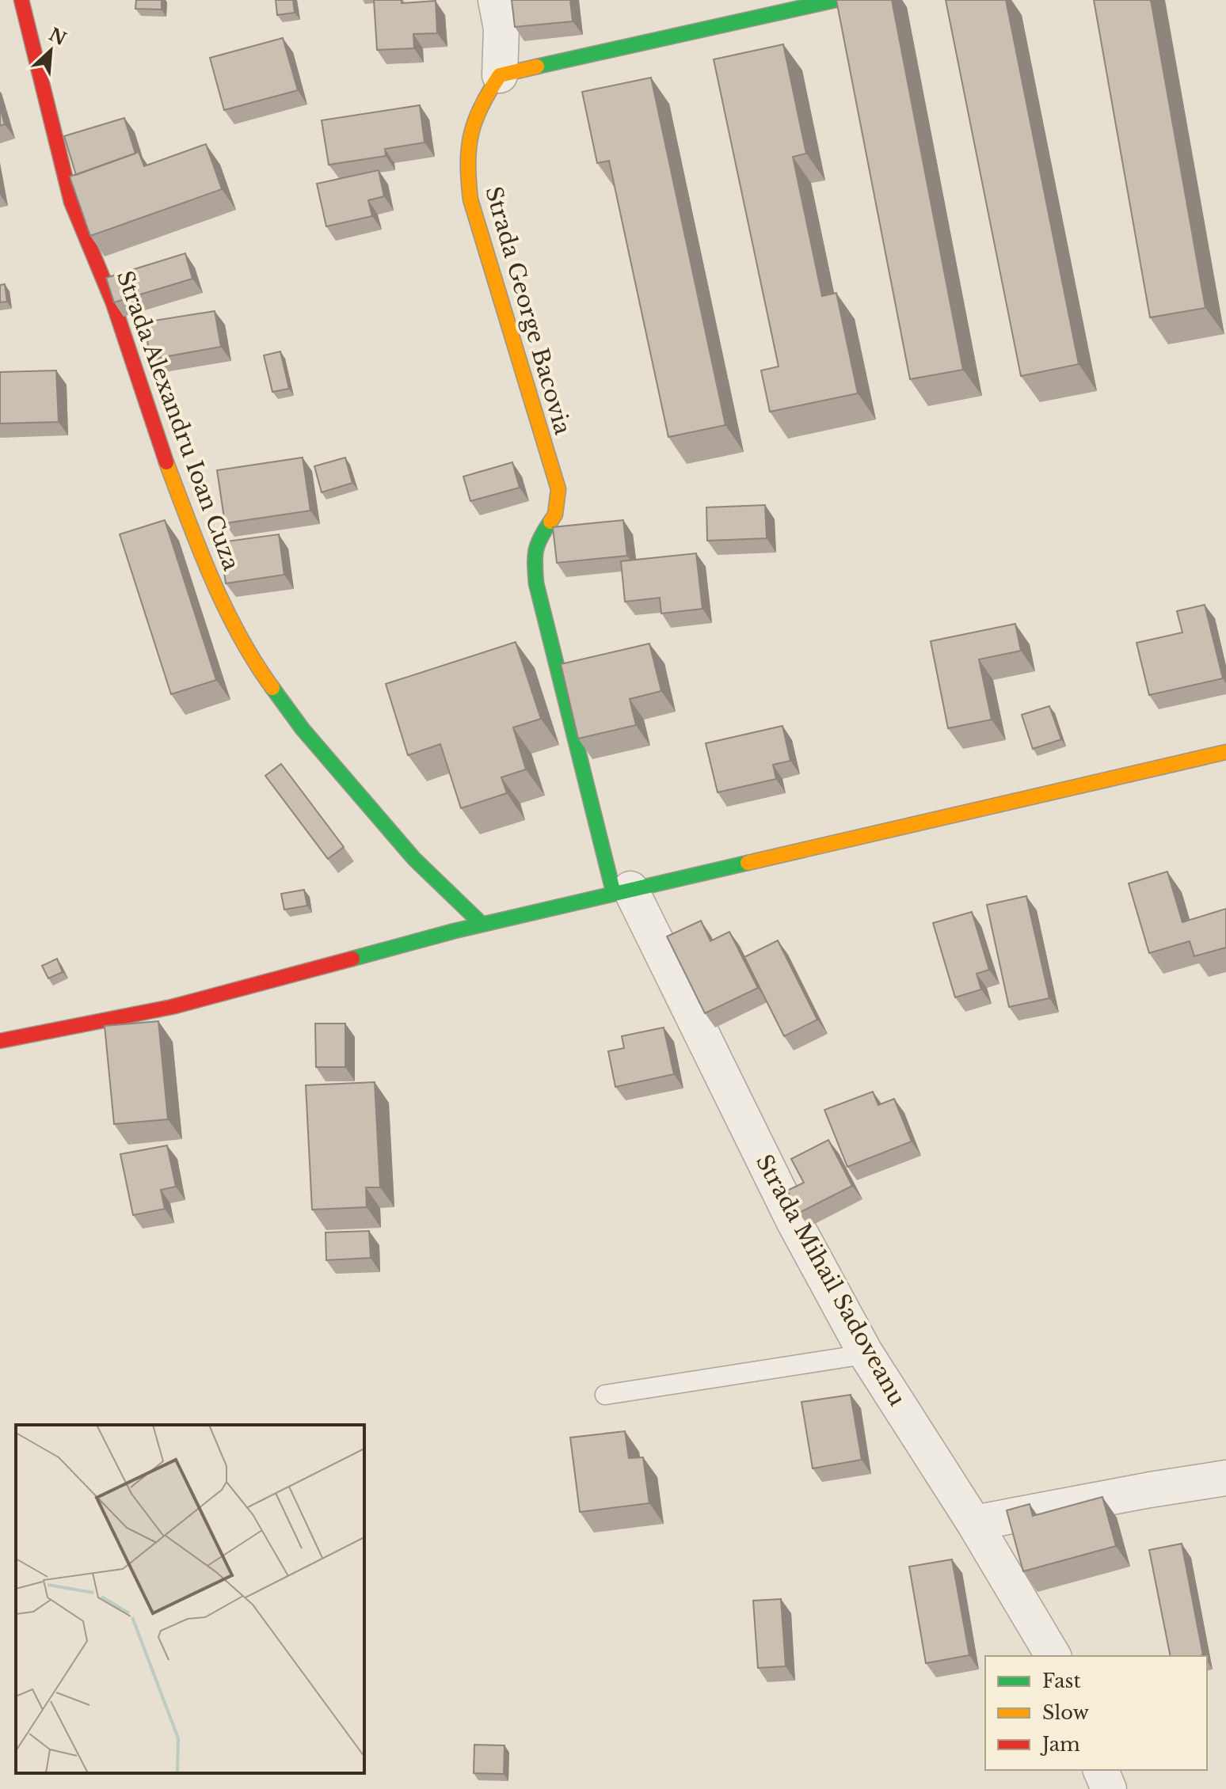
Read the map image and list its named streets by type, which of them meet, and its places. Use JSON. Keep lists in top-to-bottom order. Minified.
{"streets":{"street":["Strada George Bacovia","Strada Alexandru Ioan Cuza","Strada Mihail Sadoveanu"]},"crossings":[["Strada George Bacovia","Strada Mihail Sadoveanu"]],"legend":["Fast","Slow","Jam"],"north":"top right"}
